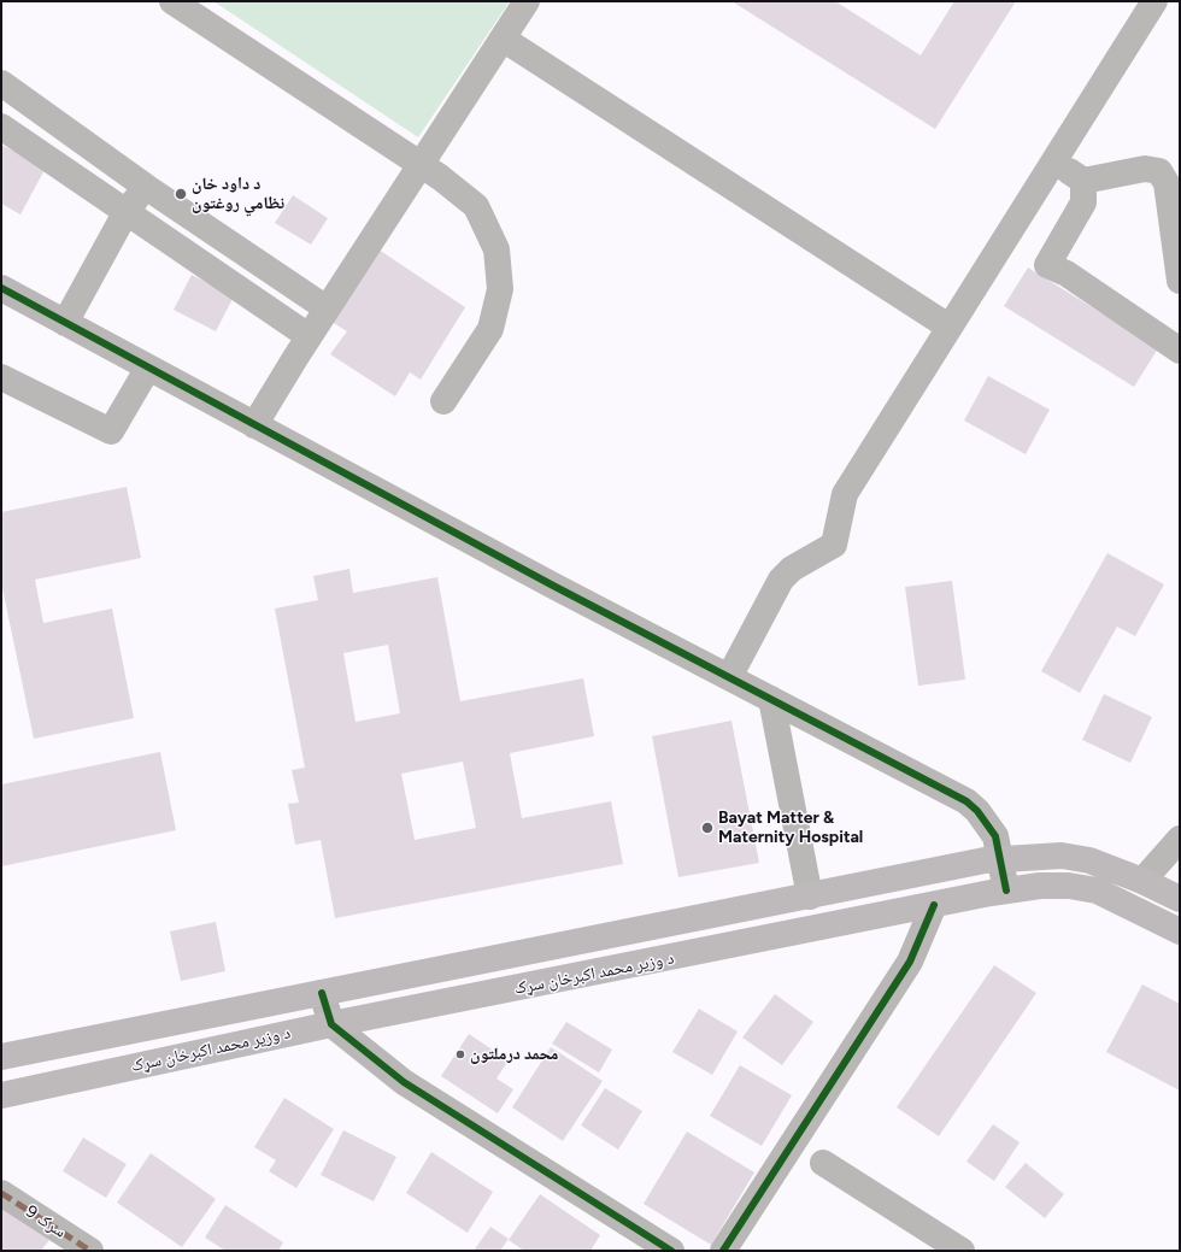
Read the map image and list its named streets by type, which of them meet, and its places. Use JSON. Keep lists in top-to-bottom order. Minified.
{"streets":{"main road":["د وزیر محمد اکبرخان سړک"],"street":["سرک 9"]},"places":["د داود خان نظامي روغتون","Bayat Matter & Maternity Hospital","محمد درملتون"]}
